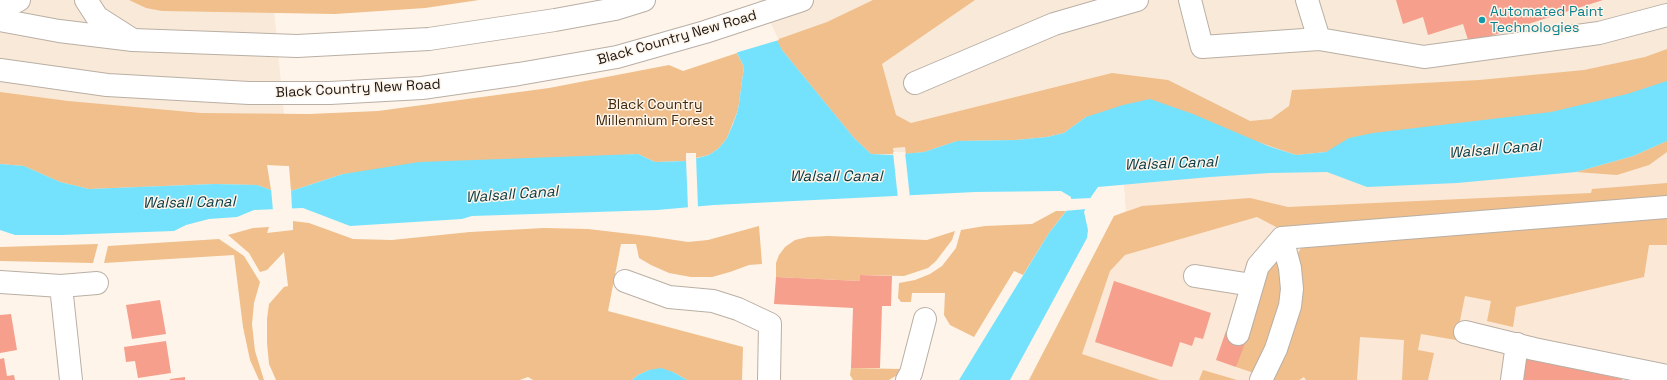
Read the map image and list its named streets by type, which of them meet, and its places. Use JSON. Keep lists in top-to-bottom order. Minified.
{"streets":{"main road":["Black Country New Road"]},"water":["Walsall Canal"],"parks":["Black Country Millennium Forest"],"places":["Automated Paint Technologies"]}
